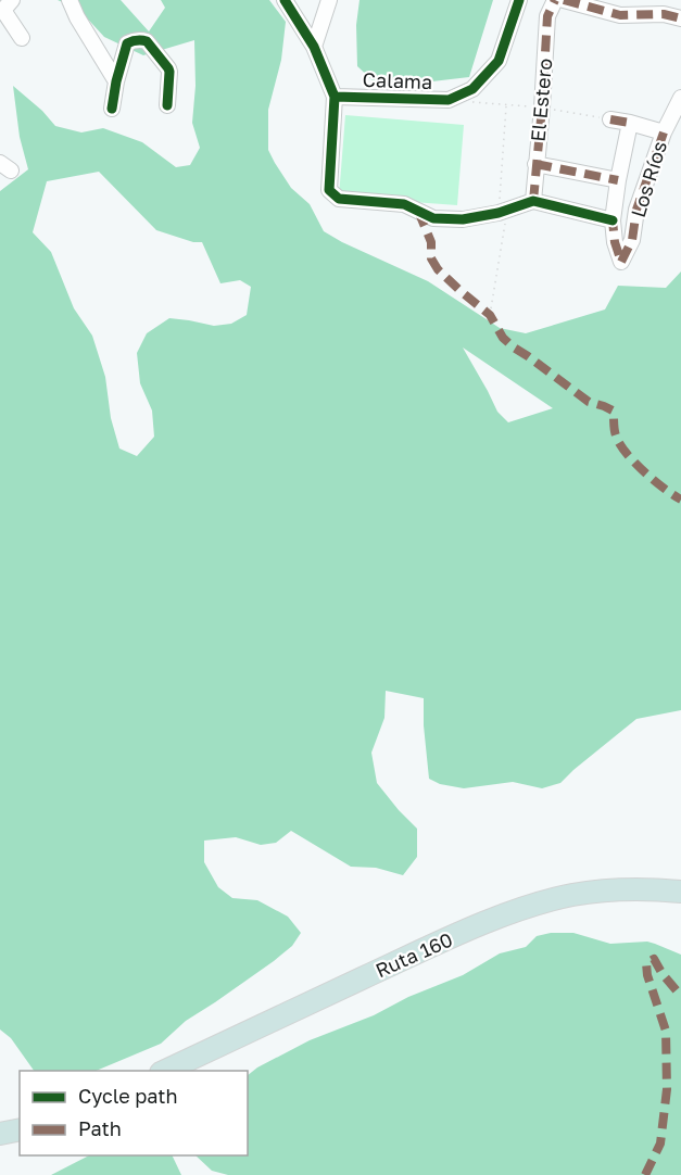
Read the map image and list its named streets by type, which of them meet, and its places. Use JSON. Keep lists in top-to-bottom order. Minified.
{"streets":{"highway":["Ruta 160"],"street":["Calama","El Estero","Los Ríos"]},"legend":["Cycle path","Path"]}
